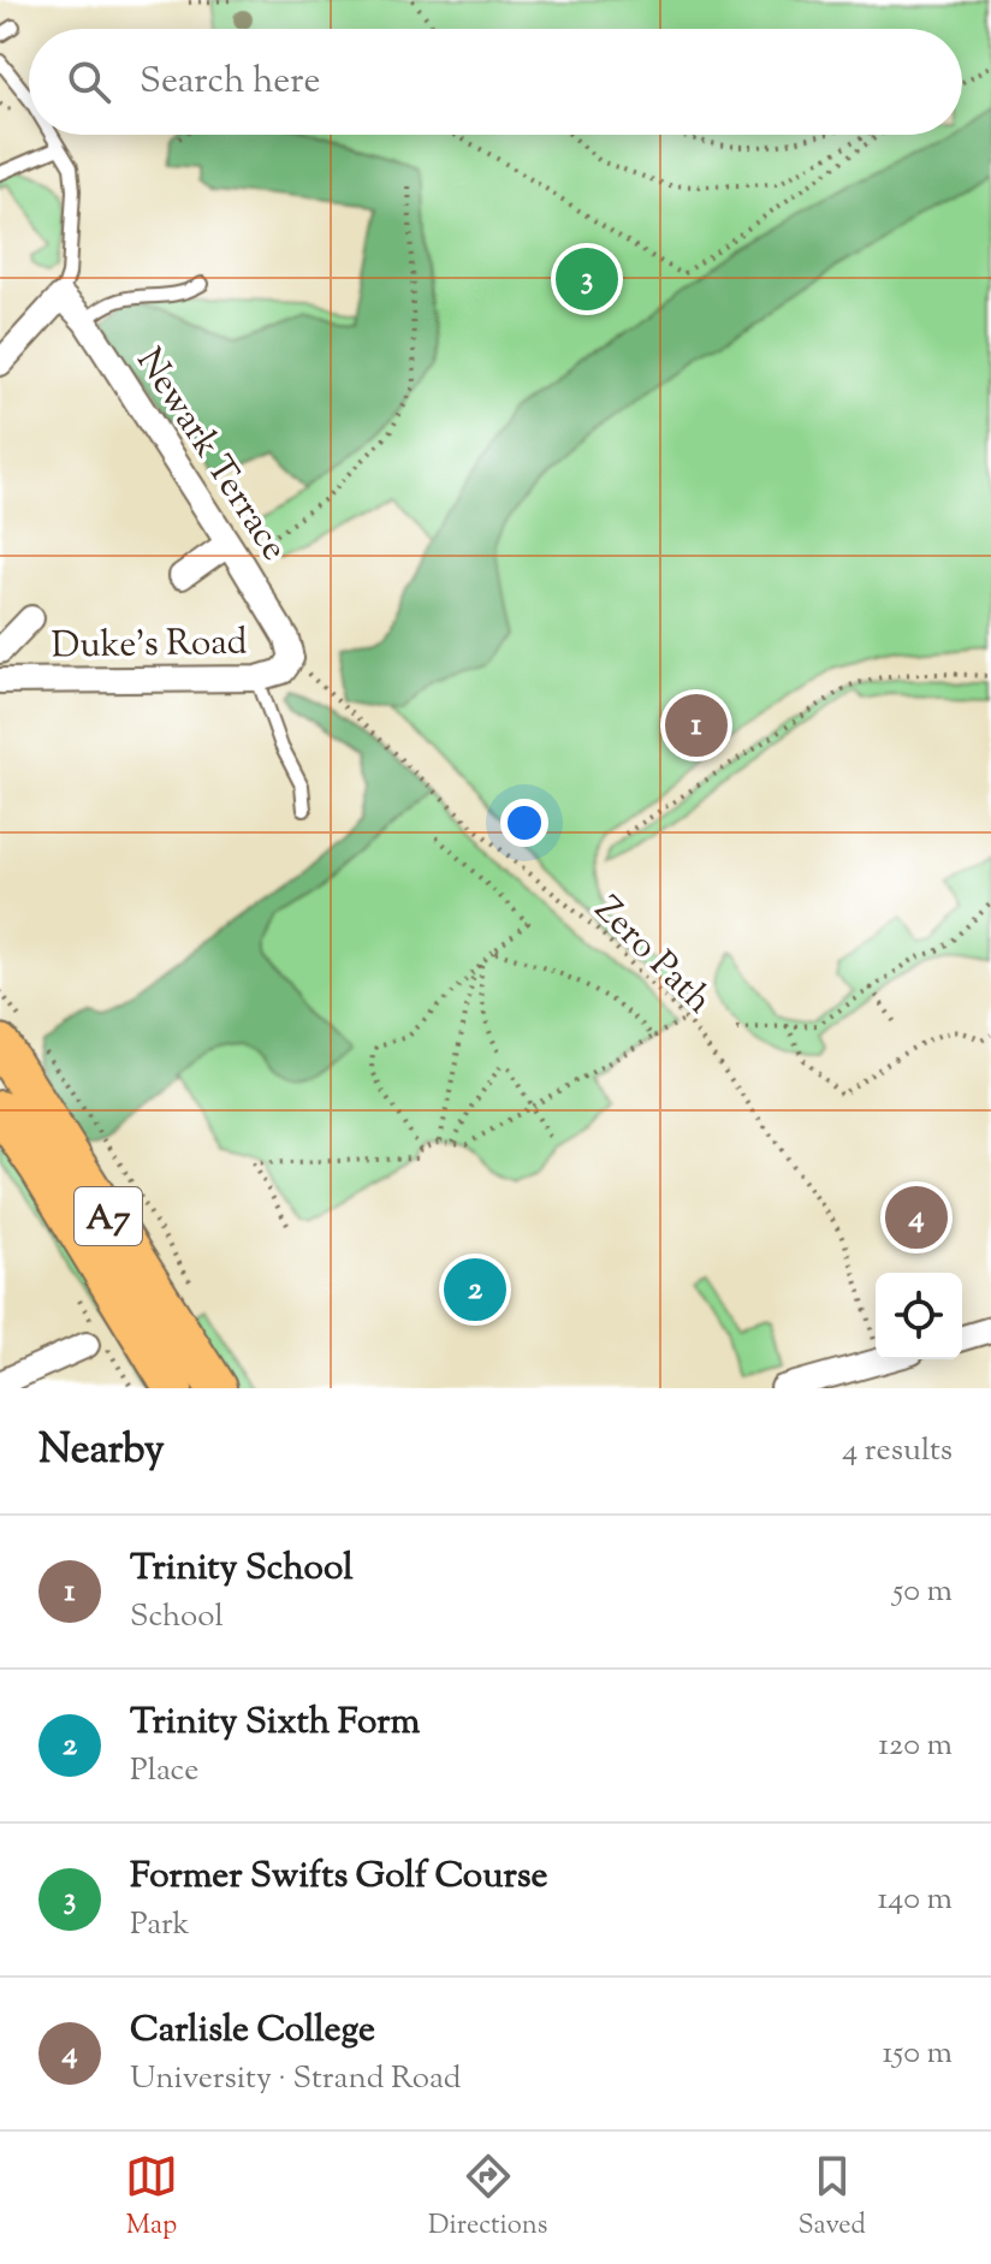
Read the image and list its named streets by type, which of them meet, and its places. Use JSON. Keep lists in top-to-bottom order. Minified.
{"streets":{"main road":["A7"],"street":["Newark Terrace","Duke's Road"],"path":["Zero Path"]},"crossings":[["Newark Terrace","Duke's Road"],["Newark Terrace","Zero Path"],["Duke's Road","Zero Path"]],"page":{"search":"Search here","pins":["3","1","4","2"],"heading":["Nearby","4 results"],"list":[{"mark":"1","name":"Trinity School","note":"School","value":"50 m"},{"mark":"2","name":"Trinity Sixth Form","note":"Place","value":"120 m"},{"mark":"3","name":"Former Swifts Golf Course","note":"Park","value":"140 m"},{"mark":"4","name":"Carlisle College","note":"University · Strand Road","value":"150 m"}],"nav":["Map","Directions","Saved"]}}
